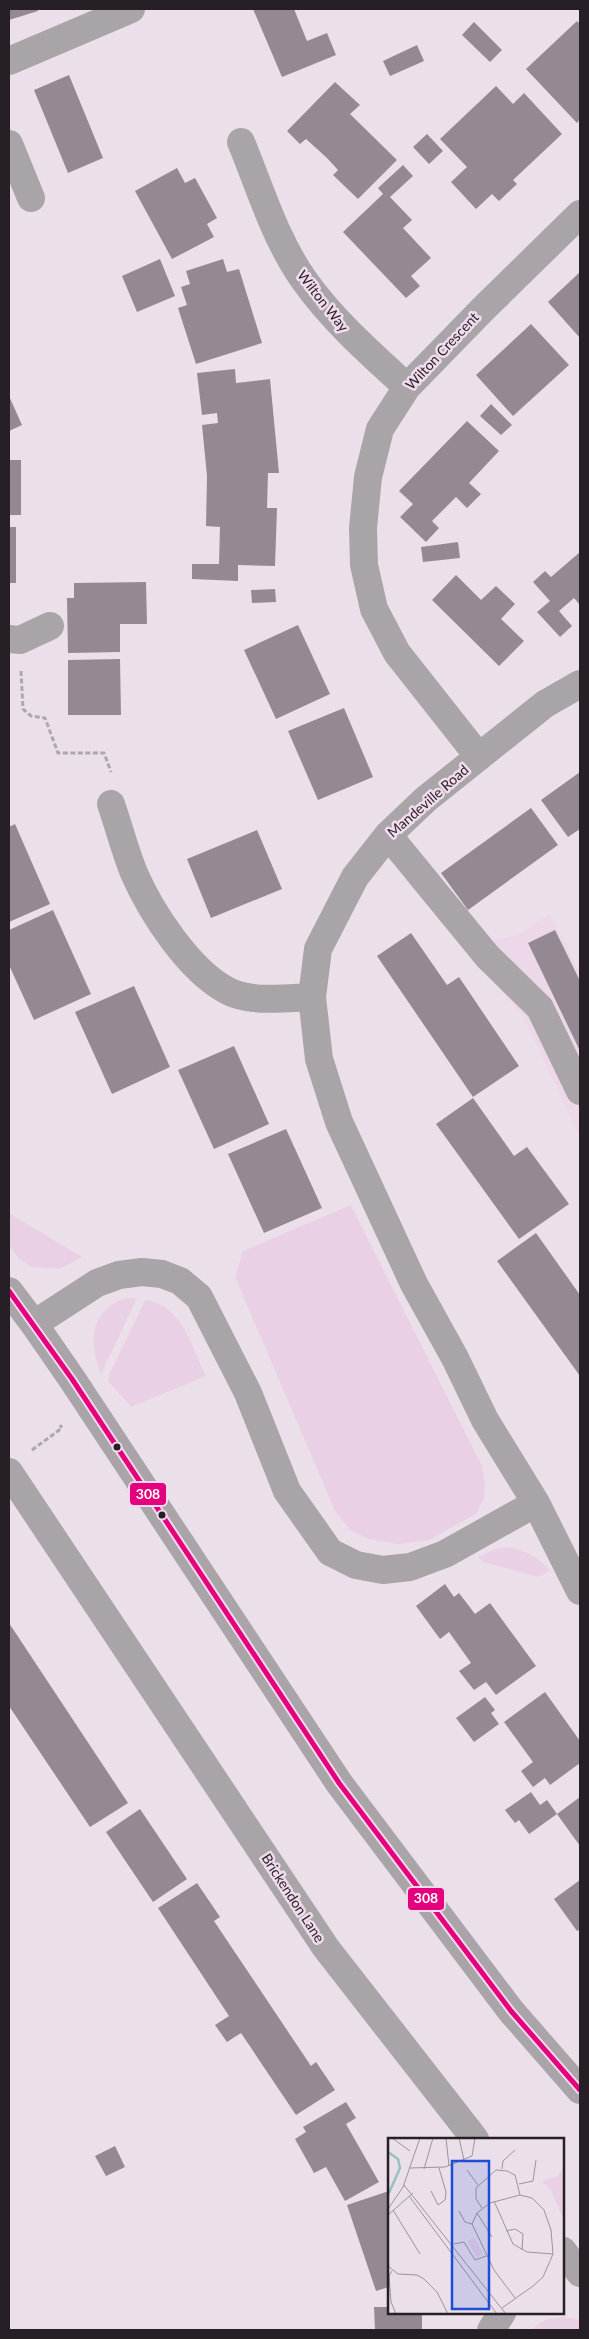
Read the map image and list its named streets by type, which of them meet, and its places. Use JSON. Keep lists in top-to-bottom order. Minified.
{"streets":{"street":["Wilton Way","Wilton Crescent","Mandeville Road","Brickendon Lane"]},"crossings":[["Wilton Way","Wilton Crescent"],["Wilton Crescent","Mandeville Road"]],"lines":["transit line 308"]}
